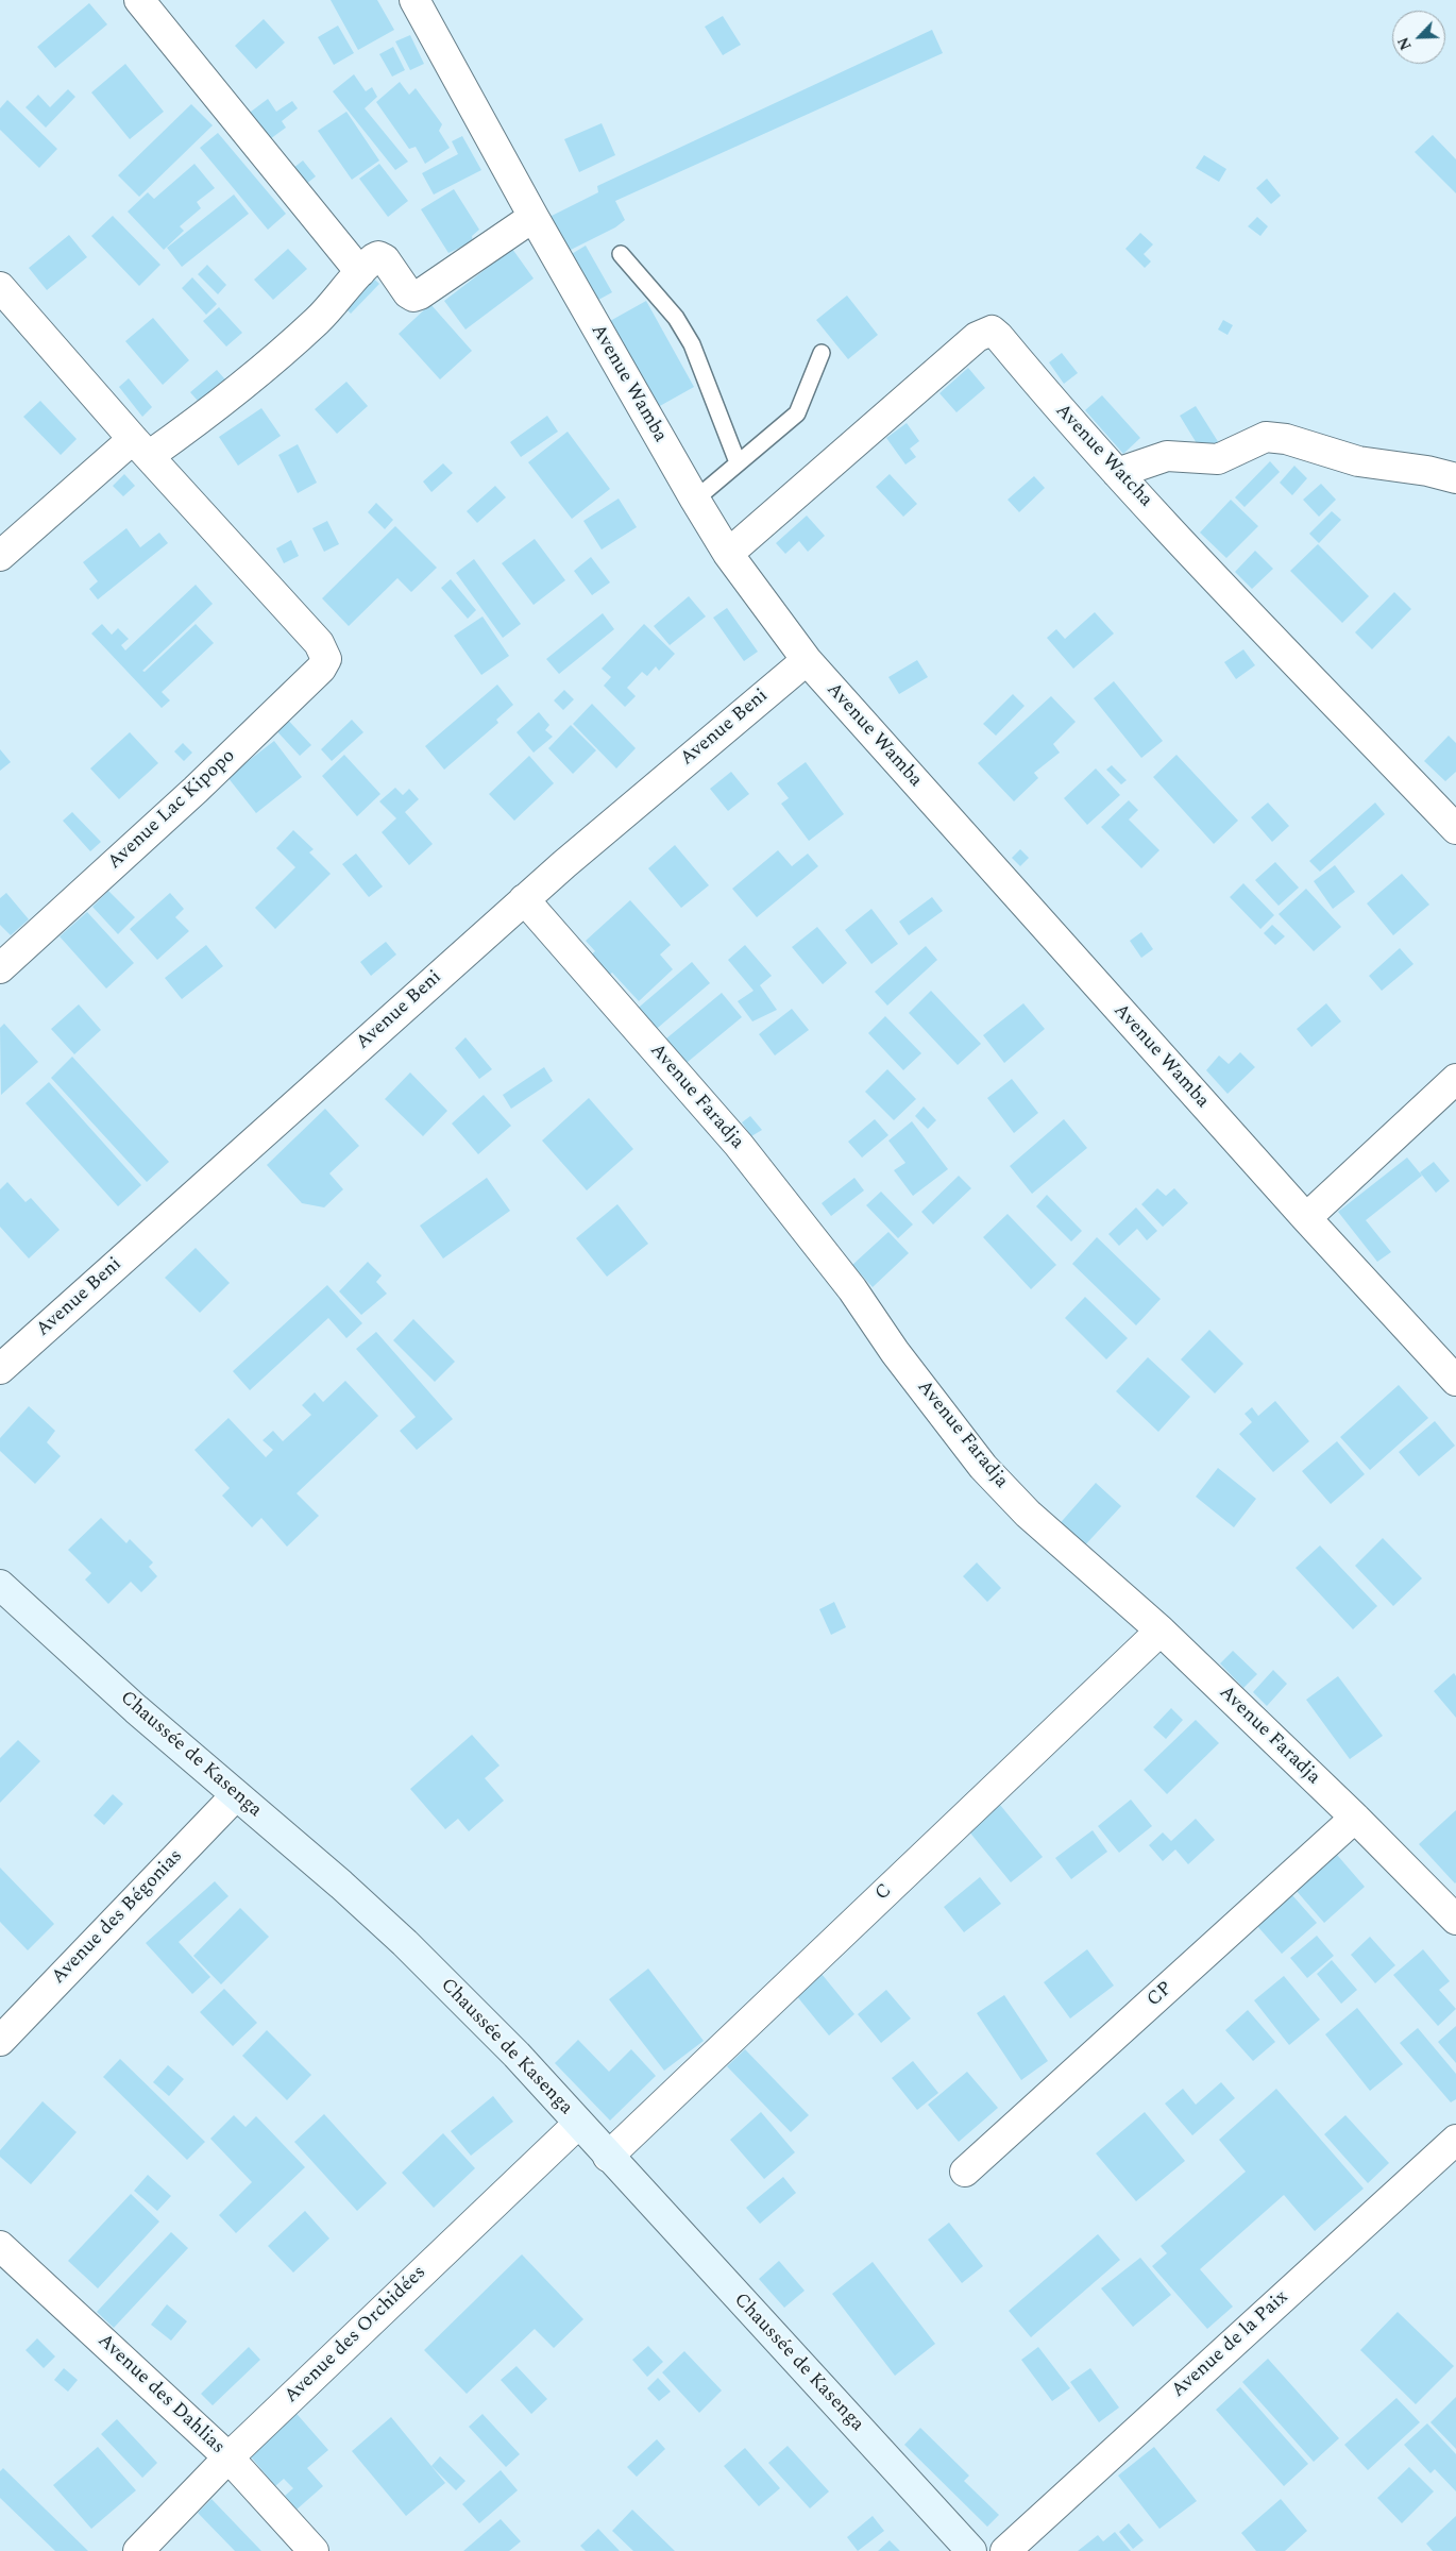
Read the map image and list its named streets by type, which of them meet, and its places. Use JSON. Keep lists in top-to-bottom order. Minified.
{"streets":{"main road":["Chaussée de Kasenga"],"street":["Avenue Wamba","Avenue Watcha","Avenue Beni","Avenue Lac Kipopo","Avenue Faradja","C","Avenue des Bégonias","CP","Avenue des Orchidées","Avenue de la Paix","Avenue des Dahlias"]},"crossings":[["Avenue Wamba","Avenue Watcha"],["Avenue Wamba","Avenue Beni"],["Avenue Beni","Avenue Faradja"],["Avenue Faradja","C"],["Avenue Faradja","CP"],["Chaussée de Kasenga","C"],["Chaussée de Kasenga","Avenue des Bégonias"],["Chaussée de Kasenga","Avenue des Orchidées"],["Avenue des Orchidées","Avenue des Dahlias"]],"north":"bottom left"}
